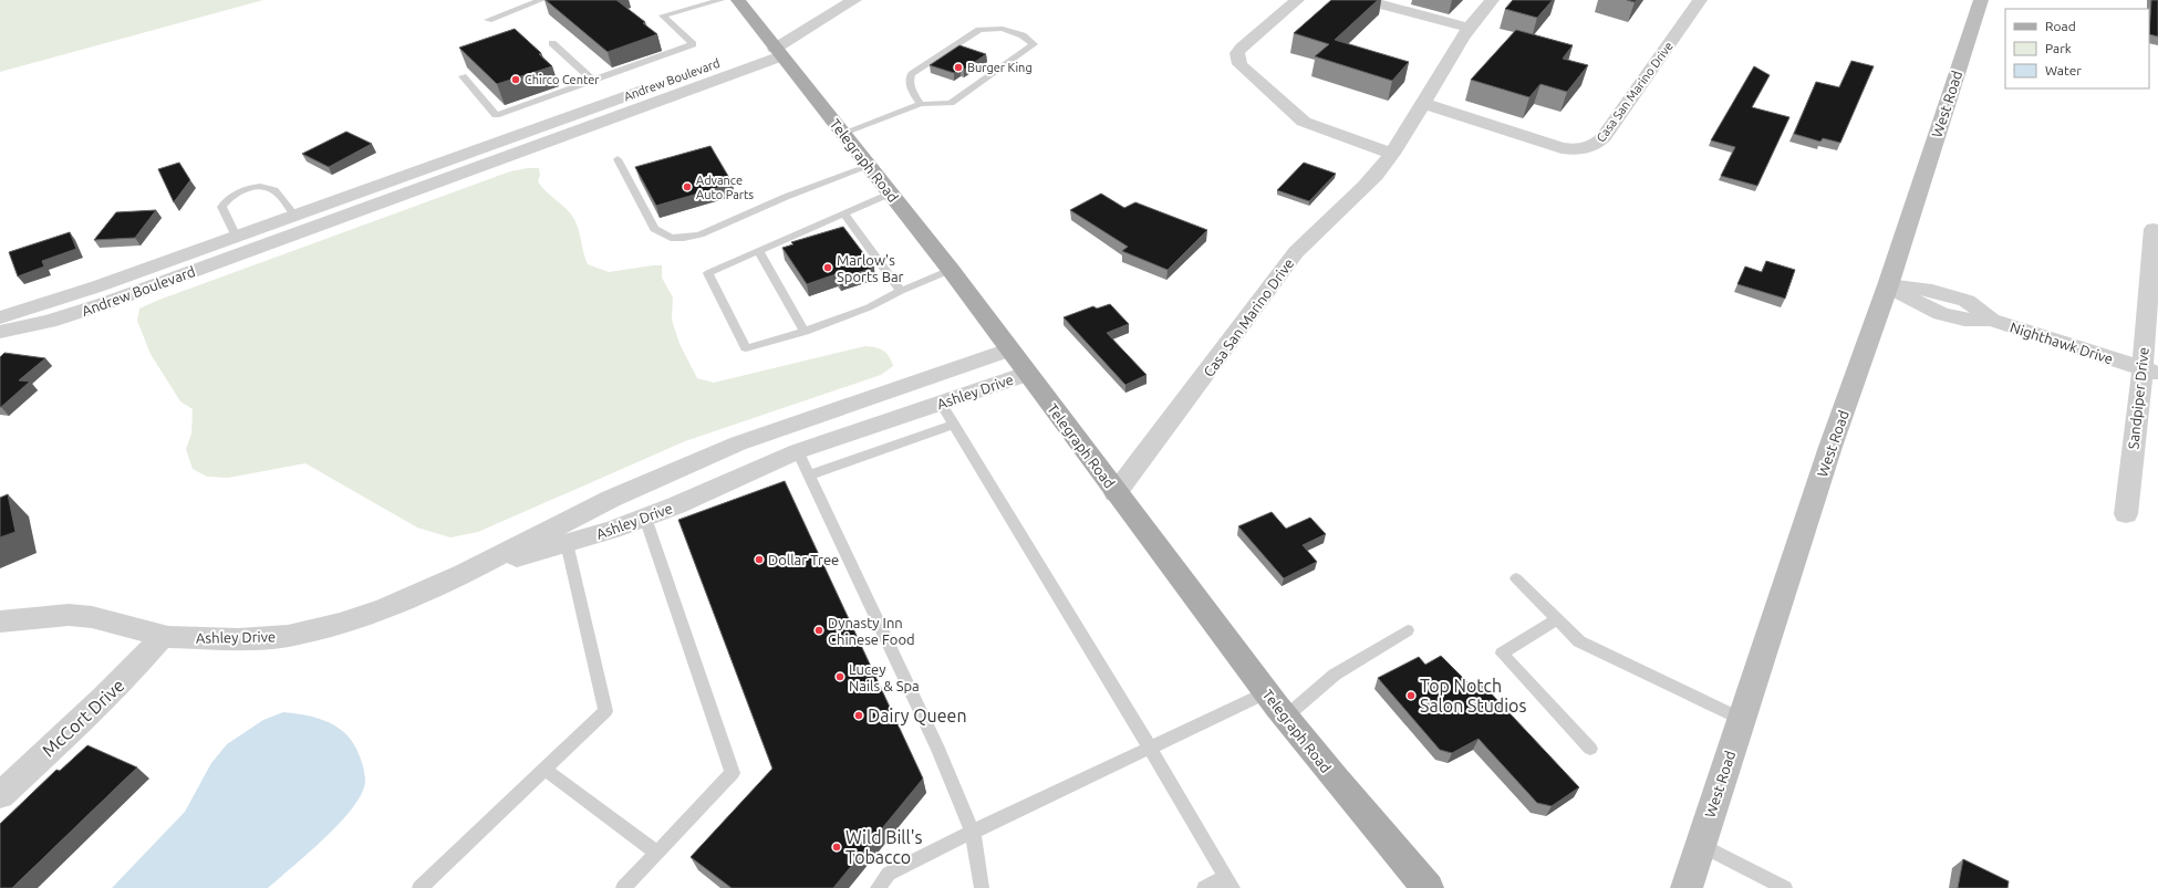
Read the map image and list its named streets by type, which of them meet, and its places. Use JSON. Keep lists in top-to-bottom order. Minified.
{"streets":{"main road":["Telegraph Road"],"street":["Andrew Boulevard","Casa San Marino Drive","West Road","Nighthawk Drive","Ashley Drive","Sandpiper Drive","McCort Drive"]},"crossings":[["Andrew Boulevard","Telegraph Road"],["Casa San Marino Drive","Telegraph Road"],["West Road","Nighthawk Drive"],["Telegraph Road","Ashley Drive"],["Nighthawk Drive","Sandpiper Drive"],["Ashley Drive","McCort Drive"]],"places":["Burger King","Chirco Center","Advance Auto Parts","Marlow's Sports Bar","Dollar Tree","Dynasty Inn Chinese Food","Lucey Nails & Spa","Top Notch Salon Studios","Dairy Queen","Wild Bill's Tobacco"],"legend":["Road","Park","Water"]}
